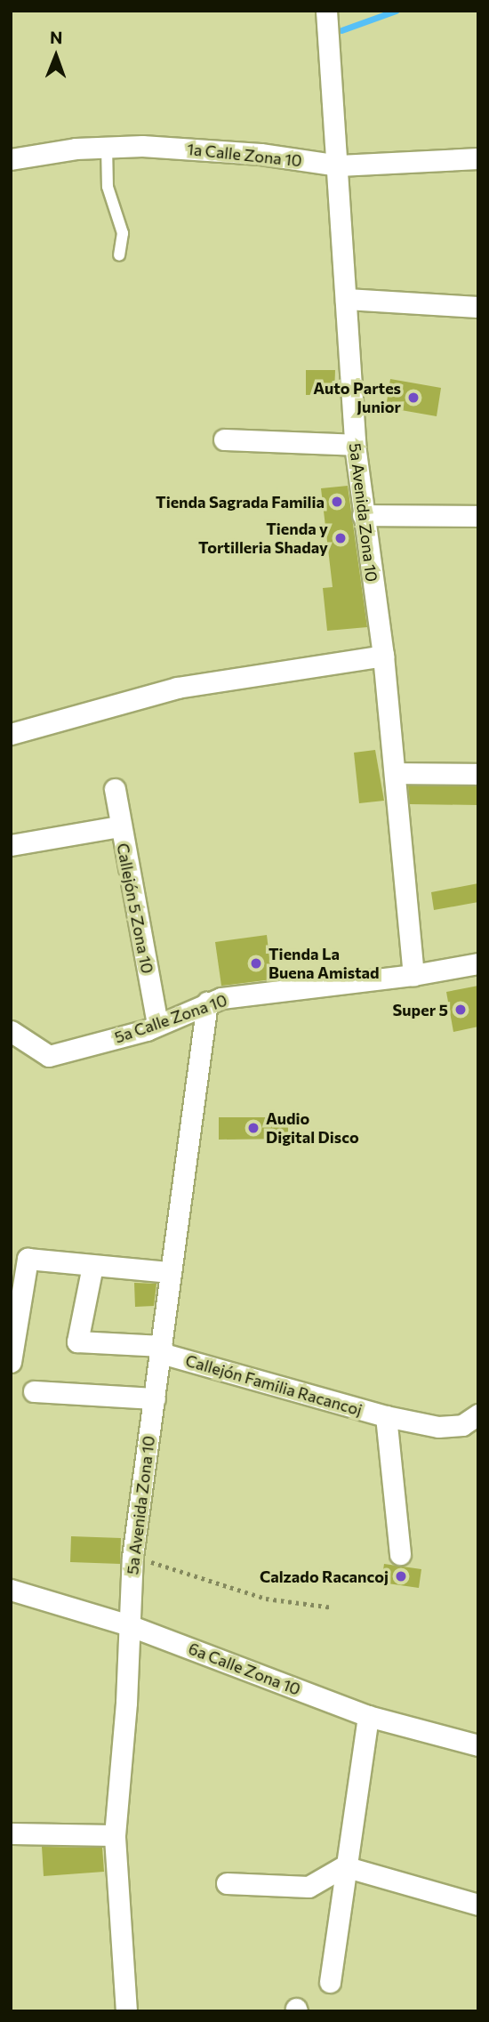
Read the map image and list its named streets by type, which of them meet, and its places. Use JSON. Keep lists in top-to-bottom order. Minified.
{"streets":{"street":["1a Calle Zona 10","5a Avenida Zona 10","Callejón 5 Zona 10","5a Calle Zona 10","Callejón Familia Racancoj","6a Calle Zona 10"]},"crossings":[["1a Calle Zona 10","5a Avenida Zona 10"],["5a Avenida Zona 10","5a Calle Zona 10"],["5a Avenida Zona 10","Callejón Familia Racancoj"],["5a Avenida Zona 10","6a Calle Zona 10"],["Callejón 5 Zona 10","5a Calle Zona 10"]],"places":["Auto Partes Junior","Tienda Sagrada Familia","Tienda y Tortilleria Shaday","Tienda La Buena Amistad","Super 5","Audio Digital Disco","Calzado Racancoj"],"north":"top"}
